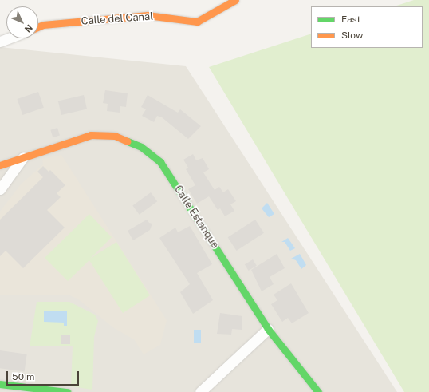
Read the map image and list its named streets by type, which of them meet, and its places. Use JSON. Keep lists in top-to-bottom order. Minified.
{"streets":{"street":["Calle del Canal","Calle Estanque"]},"legend":["Fast","Slow"],"scale_bar":"50 m","north":"bottom right"}
